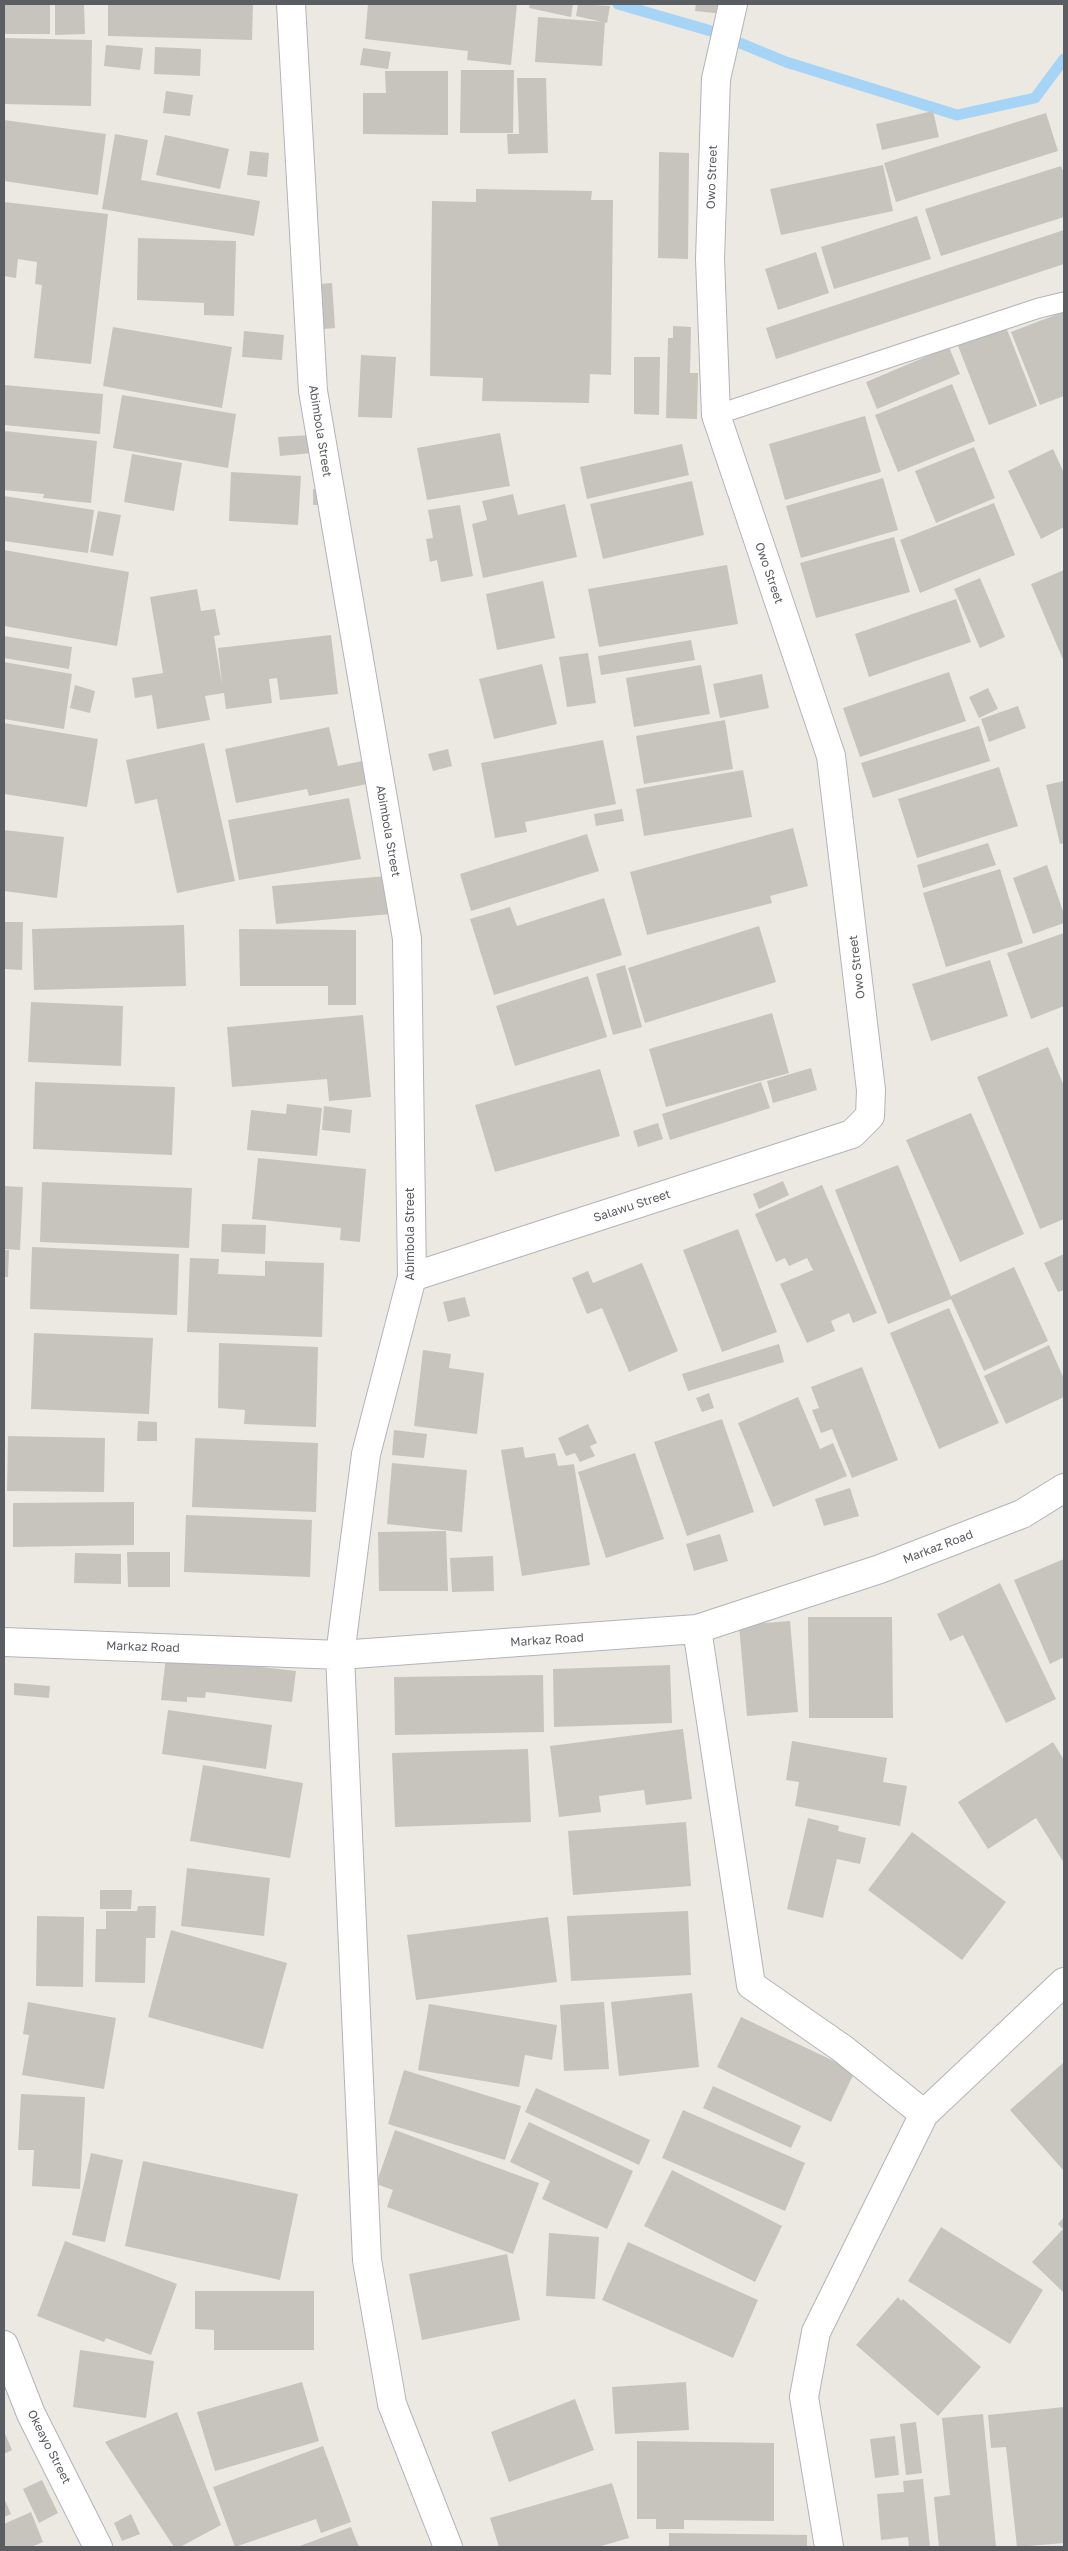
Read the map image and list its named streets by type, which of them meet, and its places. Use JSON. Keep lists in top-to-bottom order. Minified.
{"streets":{"street":["Owo Street","Abimbola Street","Salawu Street","Markaz Road","Okeayo Street"]},"crossings":[["Owo Street","Salawu Street"],["Abimbola Street","Salawu Street"],["Abimbola Street","Markaz Road"]]}
